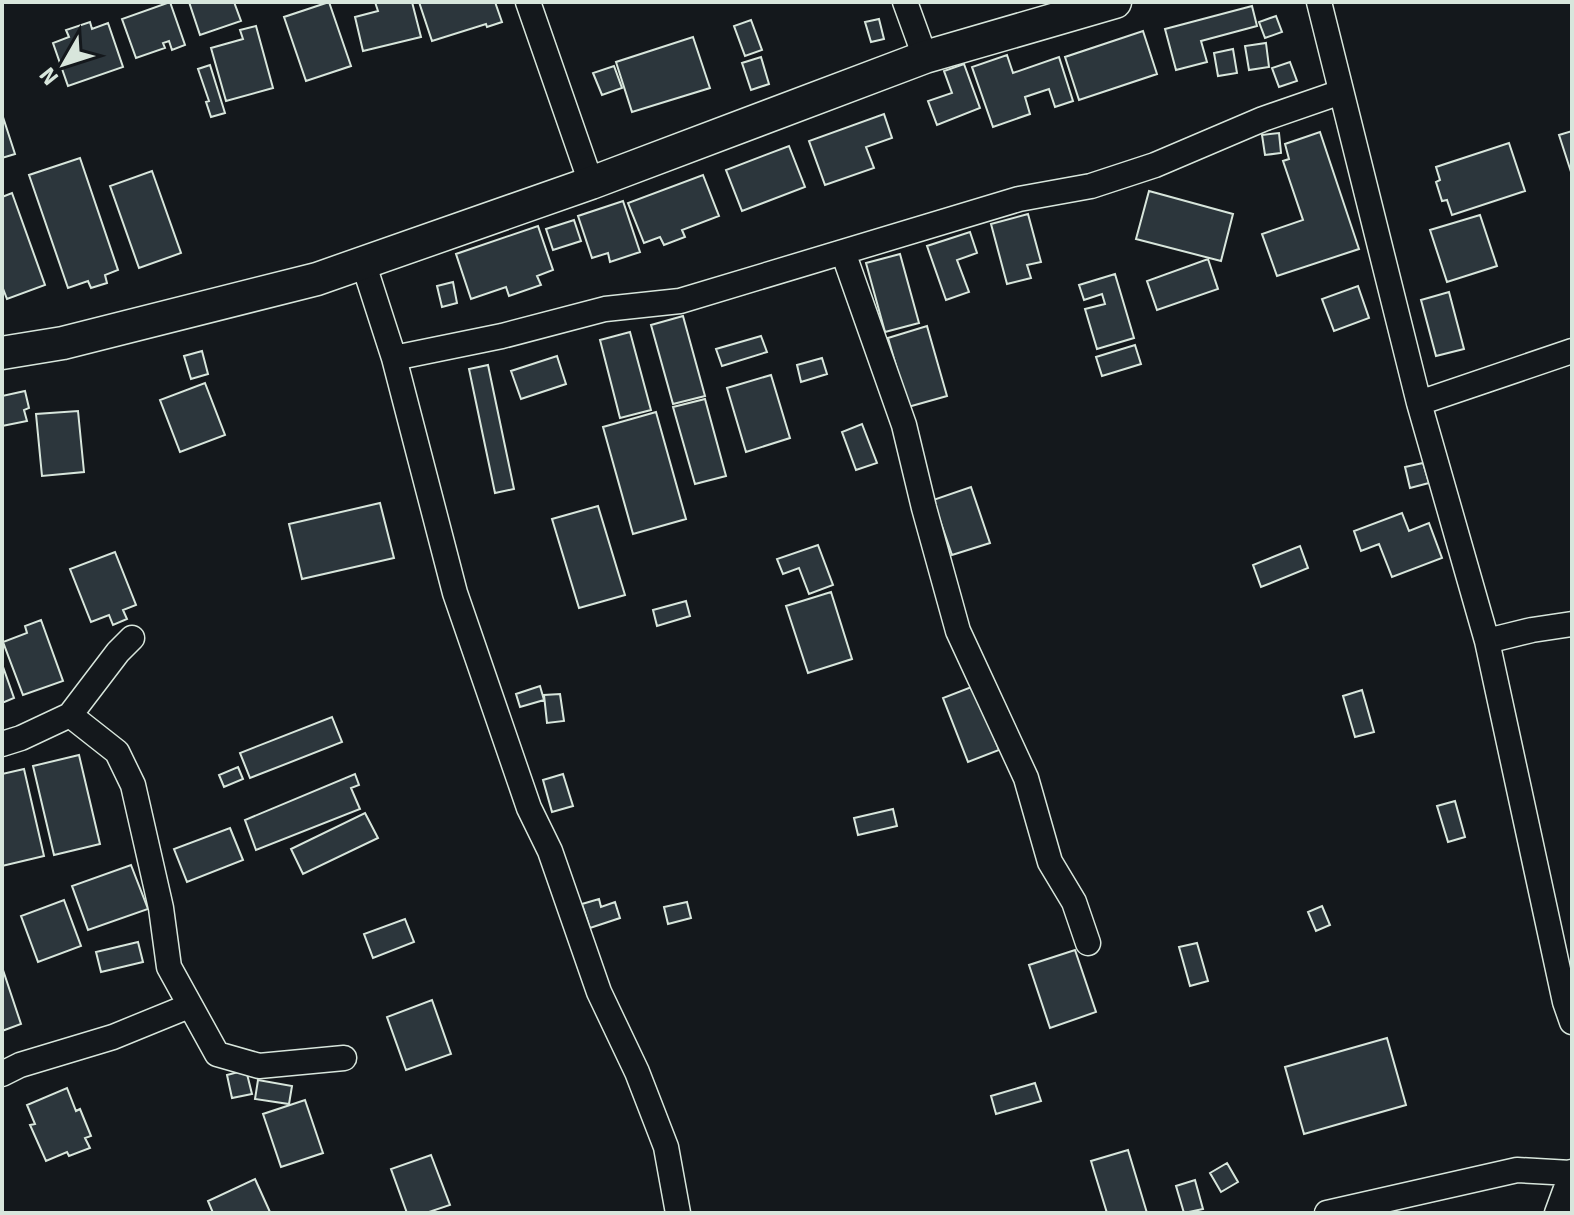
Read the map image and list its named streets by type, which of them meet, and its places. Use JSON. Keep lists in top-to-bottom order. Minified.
{"north":"bottom left"}
